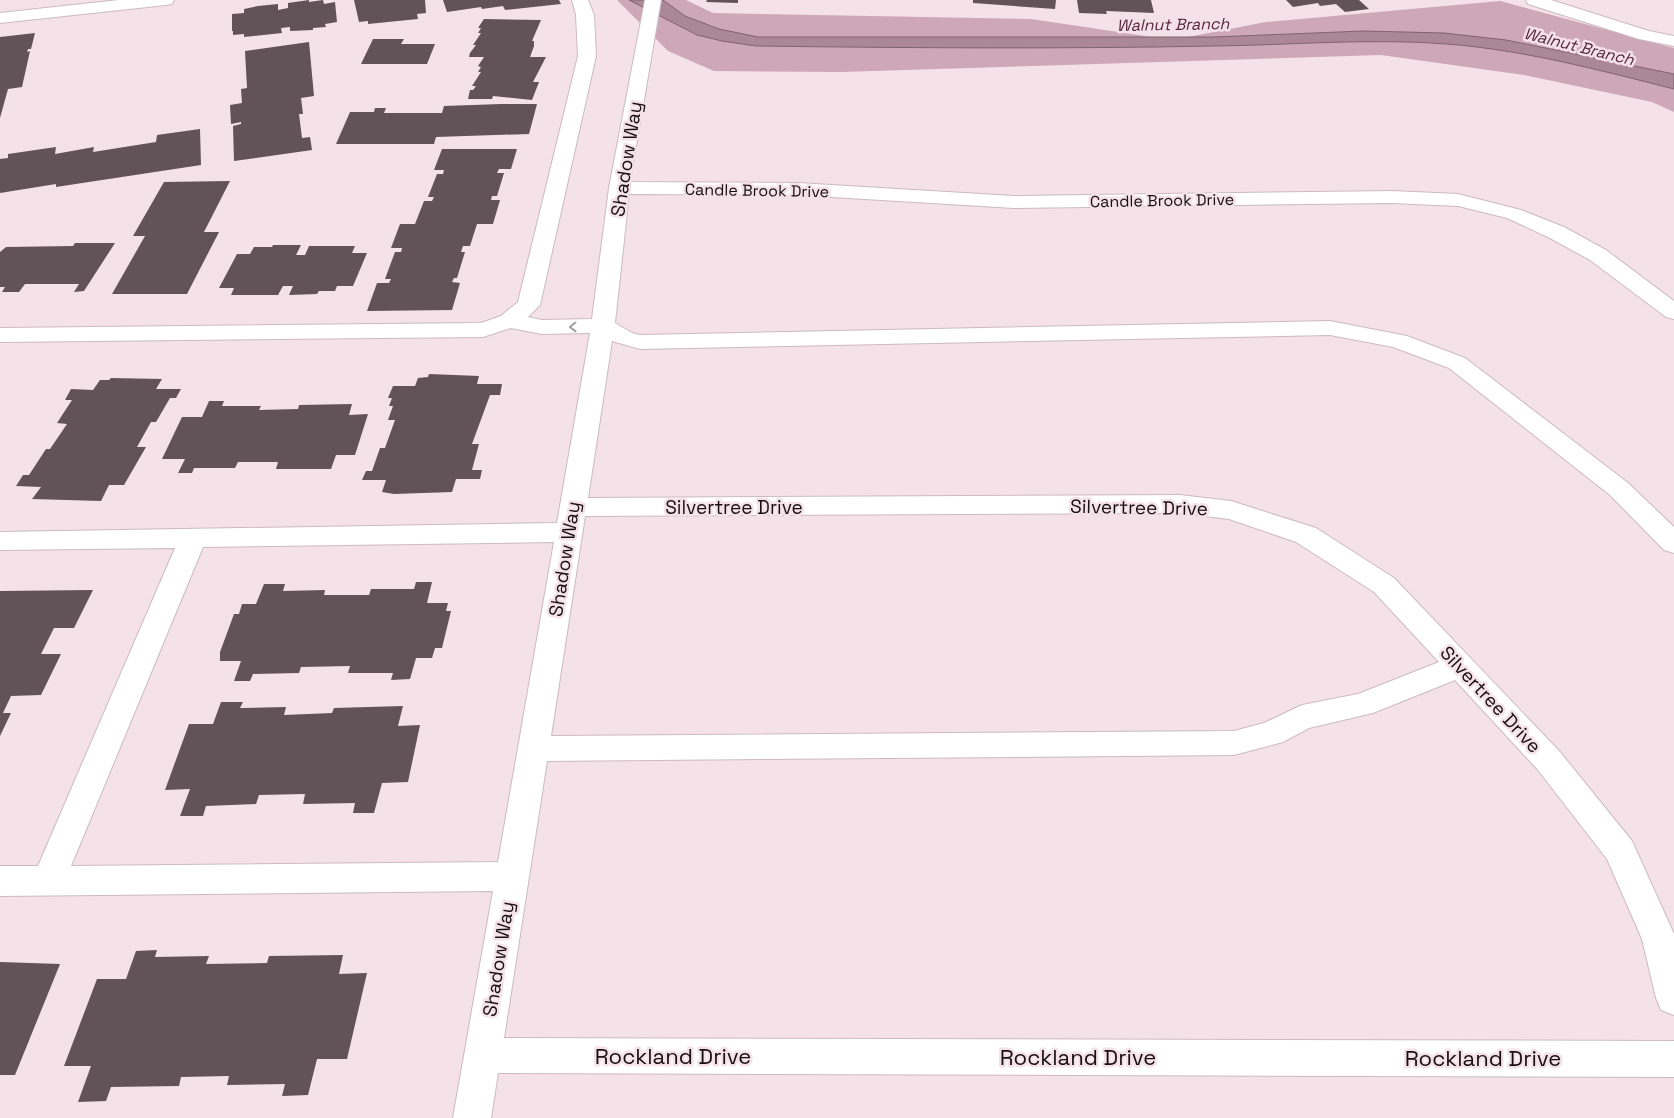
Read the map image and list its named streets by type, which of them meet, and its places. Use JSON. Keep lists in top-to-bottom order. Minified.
{"streets":{"street":["Shadow Way","Candle Brook Drive","Silvertree Drive","Rockland Drive"]},"crossings":[["Shadow Way","Candle Brook Drive"],["Shadow Way","Silvertree Drive"],["Shadow Way","Rockland Drive"]],"water":["Walnut Branch"]}
